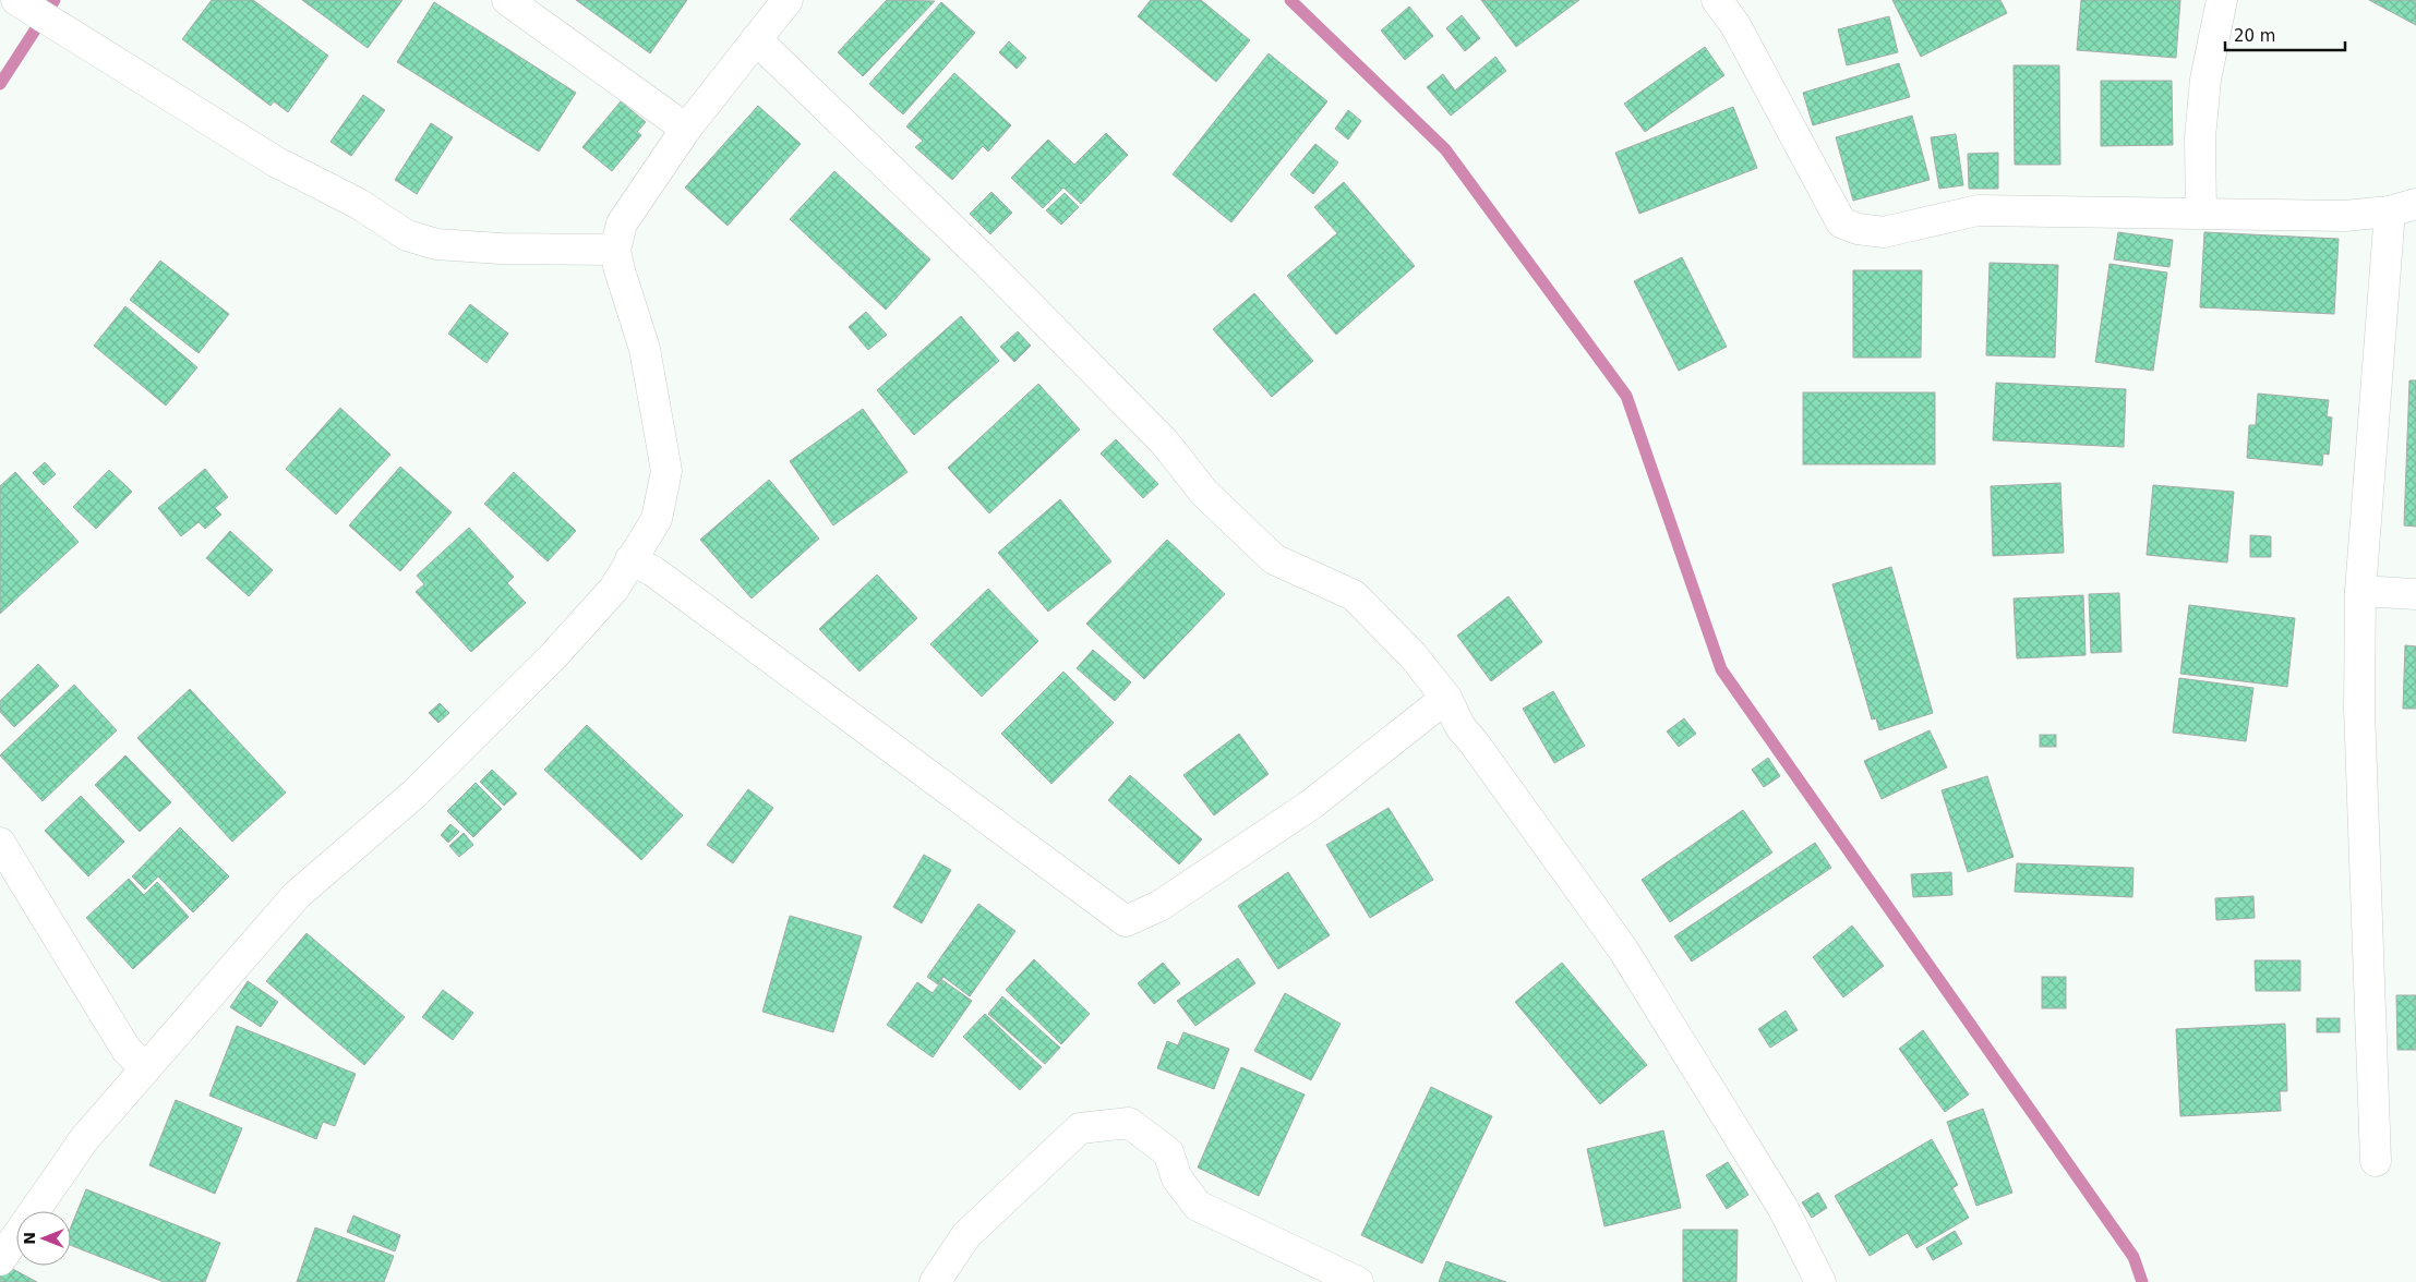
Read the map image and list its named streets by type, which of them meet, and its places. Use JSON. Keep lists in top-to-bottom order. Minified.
{"scale_bar":"20 m","north":"left"}
